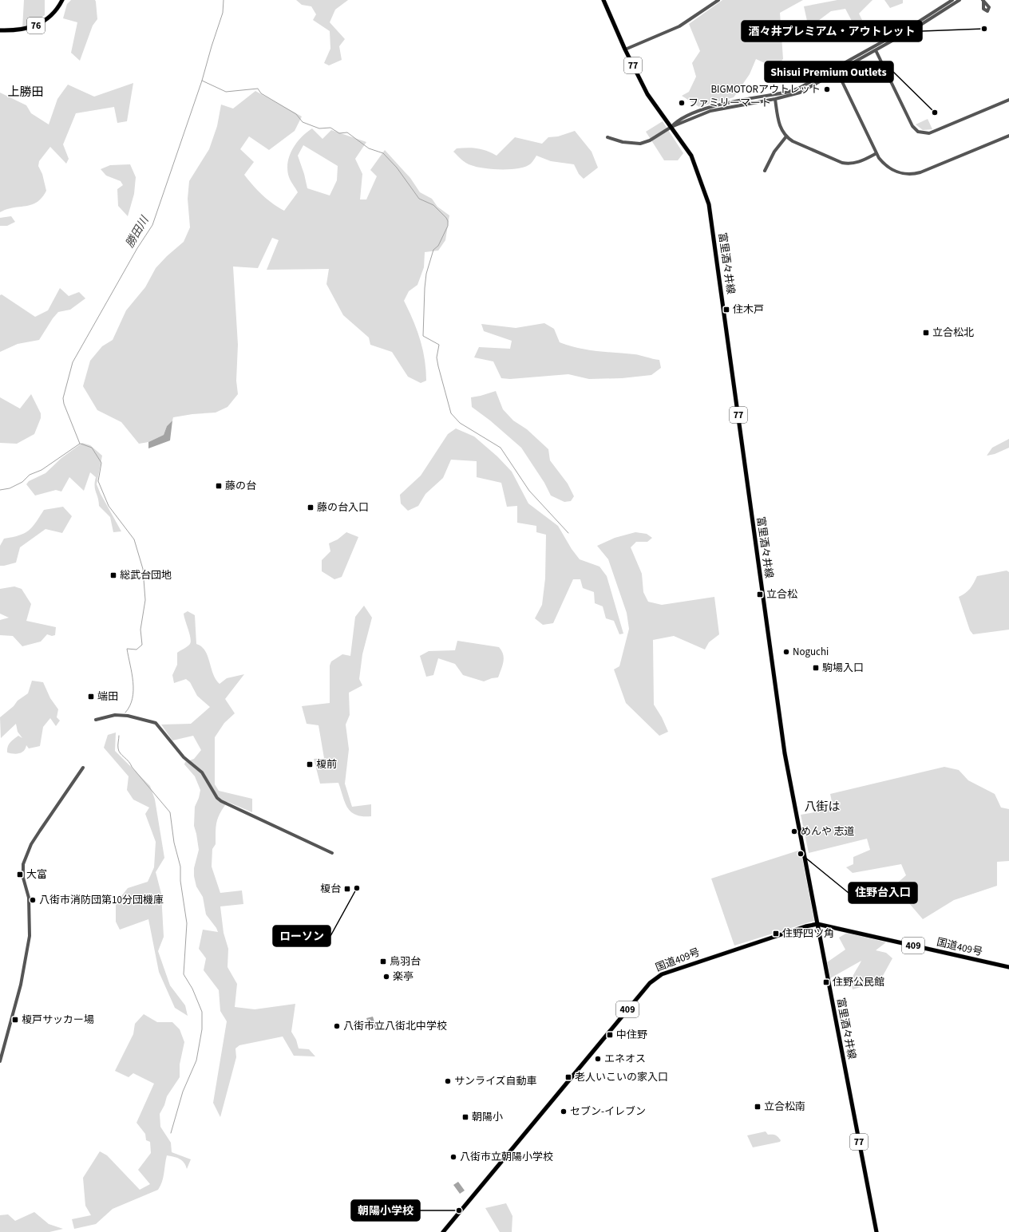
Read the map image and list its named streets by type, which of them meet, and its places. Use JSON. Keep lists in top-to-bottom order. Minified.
{"streets":{"main road":["76","77","富里酒々井線","409","国道409号"]},"crossings":[["富里酒々井線","国道409号"]],"districts":["上勝田","八街は"],"water":["勝田川"],"places":{"other":["酒々井プレミアム・アウトレット","BIGMOTORアウトレット","ファミリーマート","Shisui Premium Outlets","Noguchi","めんや 志道","住野台入口","ローソン","八街市消防団第10分団機庫","楽亭","八街市立八街北中学校","エネオス","サンライズ自動車","セブン-イレブン","八街市立朝陽小学校","朝陽小学校"],"transit":["住木戸","立合松北","藤の台","藤の台入口","総武台団地","立合松","駒場入口","端田","榎前","大富","榎台","住野四ツ角","鳥羽台","住野公民館","榎戸サッカー場","中住野","老人いこいの家入口","立合松南","朝陽小"]}}
